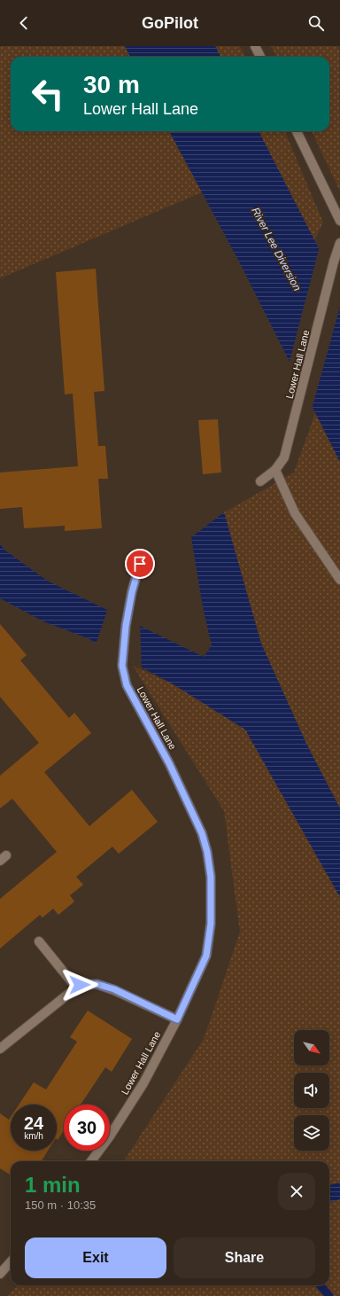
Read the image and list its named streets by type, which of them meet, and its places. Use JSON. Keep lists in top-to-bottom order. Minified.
{"streets":{"street":["Lower Hall Lane"]},"water":["River Lee Diversion"],"north":"bottom right","page":{"header":"GoPilot","turn":["30 m","Lower Hall Lane"],"speed":"24 km/h","limit":"30","heading":["1 min","150 m · 10:35"],"buttons":["Exit","Share"]}}
